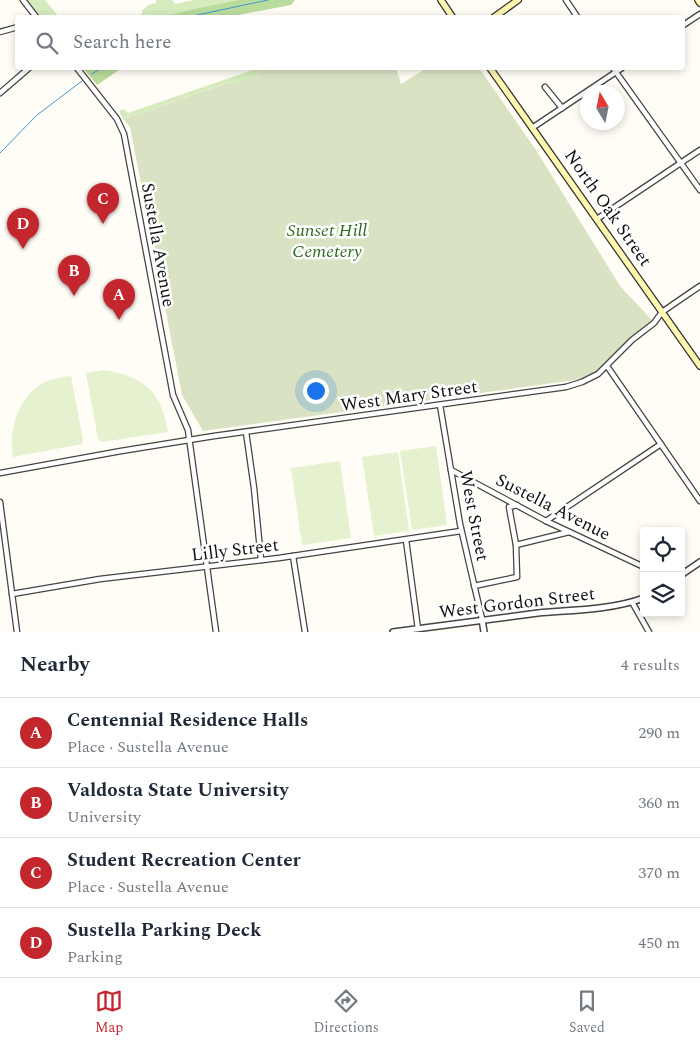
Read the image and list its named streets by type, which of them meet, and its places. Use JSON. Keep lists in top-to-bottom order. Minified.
{"streets":{"main road":["North Oak Street"],"street":["Sustella Avenue","West Mary Street","West Street","Lilly Street","West Gordon Street"]},"crossings":[["North Oak Street","West Mary Street"],["Sustella Avenue","West Mary Street"],["Sustella Avenue","West Street"],["Sustella Avenue","Lilly Street"],["West Mary Street","West Street"],["West Street","Lilly Street"],["West Street","West Gordon Street"]],"parks":["Sunset Hill Cemetery"],"north":"top","page":{"search":"Search here","pins":["C","D","B","A"],"heading":["Nearby","4 results"],"list":[{"mark":"A","name":"Centennial Residence Halls","note":"Place · Sustella Avenue","value":"290 m"},{"mark":"B","name":"Valdosta State University","note":"University","value":"360 m"},{"mark":"C","name":"Student Recreation Center","note":"Place · Sustella Avenue","value":"370 m"},{"mark":"D","name":"Sustella Parking Deck","note":"Parking","value":"450 m"}],"nav":["Map","Directions","Saved"]}}
